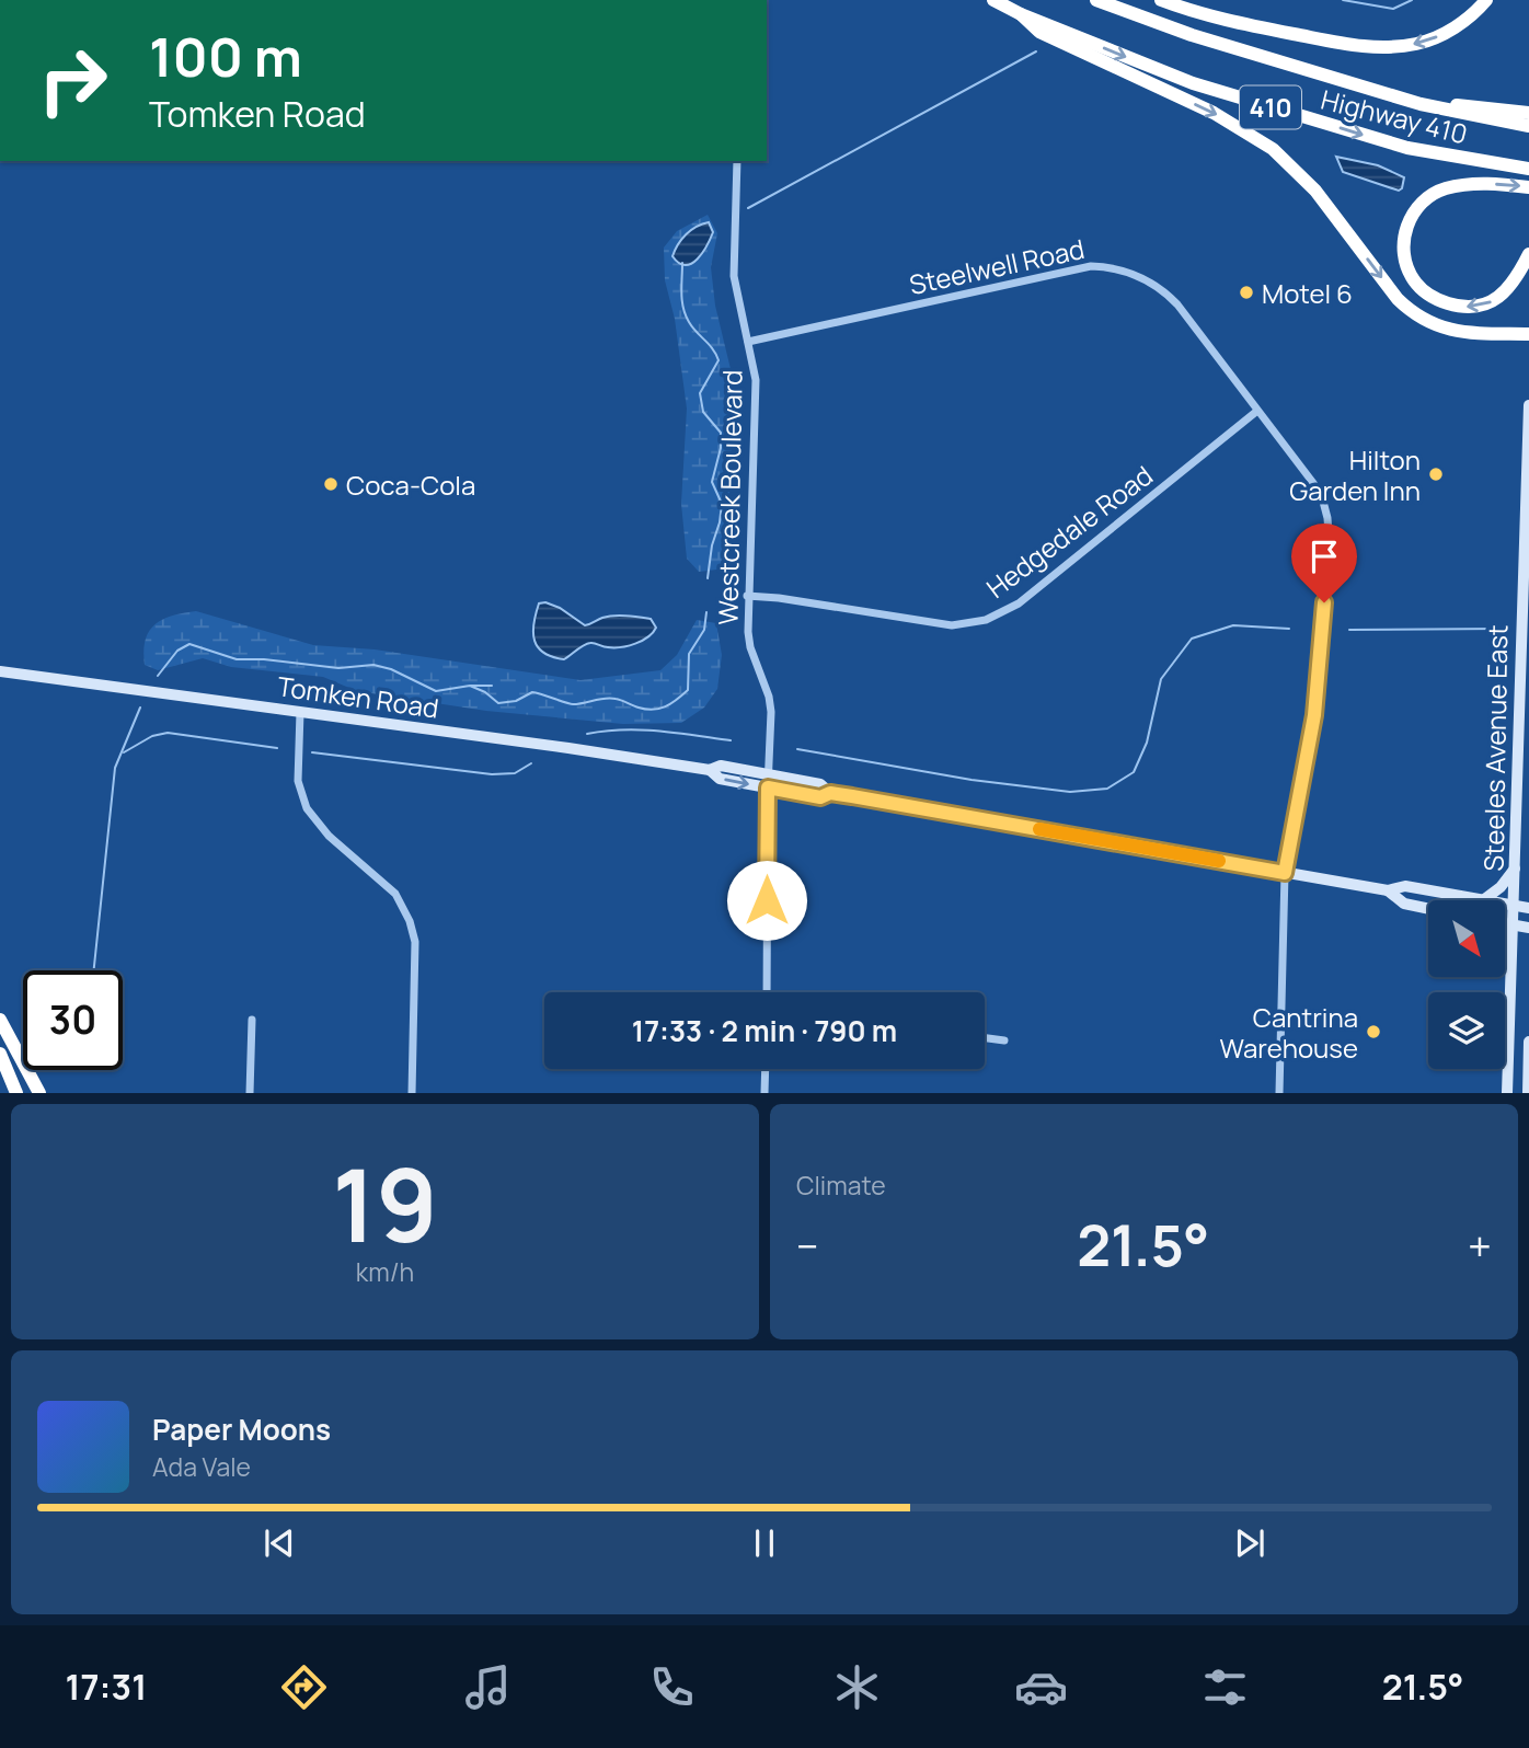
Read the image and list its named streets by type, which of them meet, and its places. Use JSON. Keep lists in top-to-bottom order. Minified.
{"streets":{"highway":["410","Highway 410"],"main road":["Tomken Road","Steeles Avenue East"],"street":["Steelwell Road","Westcreek Boulevard","Hedgedale Road"]},"crossings":[["Steelwell Road","Westcreek Boulevard"],["Steelwell Road","Hedgedale Road"],["Steelwell Road","Tomken Road"],["Westcreek Boulevard","Hedgedale Road"],["Westcreek Boulevard","Tomken Road"],["Tomken Road","Steeles Avenue East"]],"places":["Motel 6","Hilton Garden Inn","Coca-Cola","Cantrina Warehouse"],"north":"bottom right","page":{"turn":["100 m","Tomken Road"],"limit":"30","trip":"17:33 · 2 min · 790 m","tile":[["19","km/h"],"Climate"],"heat":["−","21.5°","+"],"song":["Paper Moons","Ada Vale"],"tabs":["17:31","21.5°"]}}
